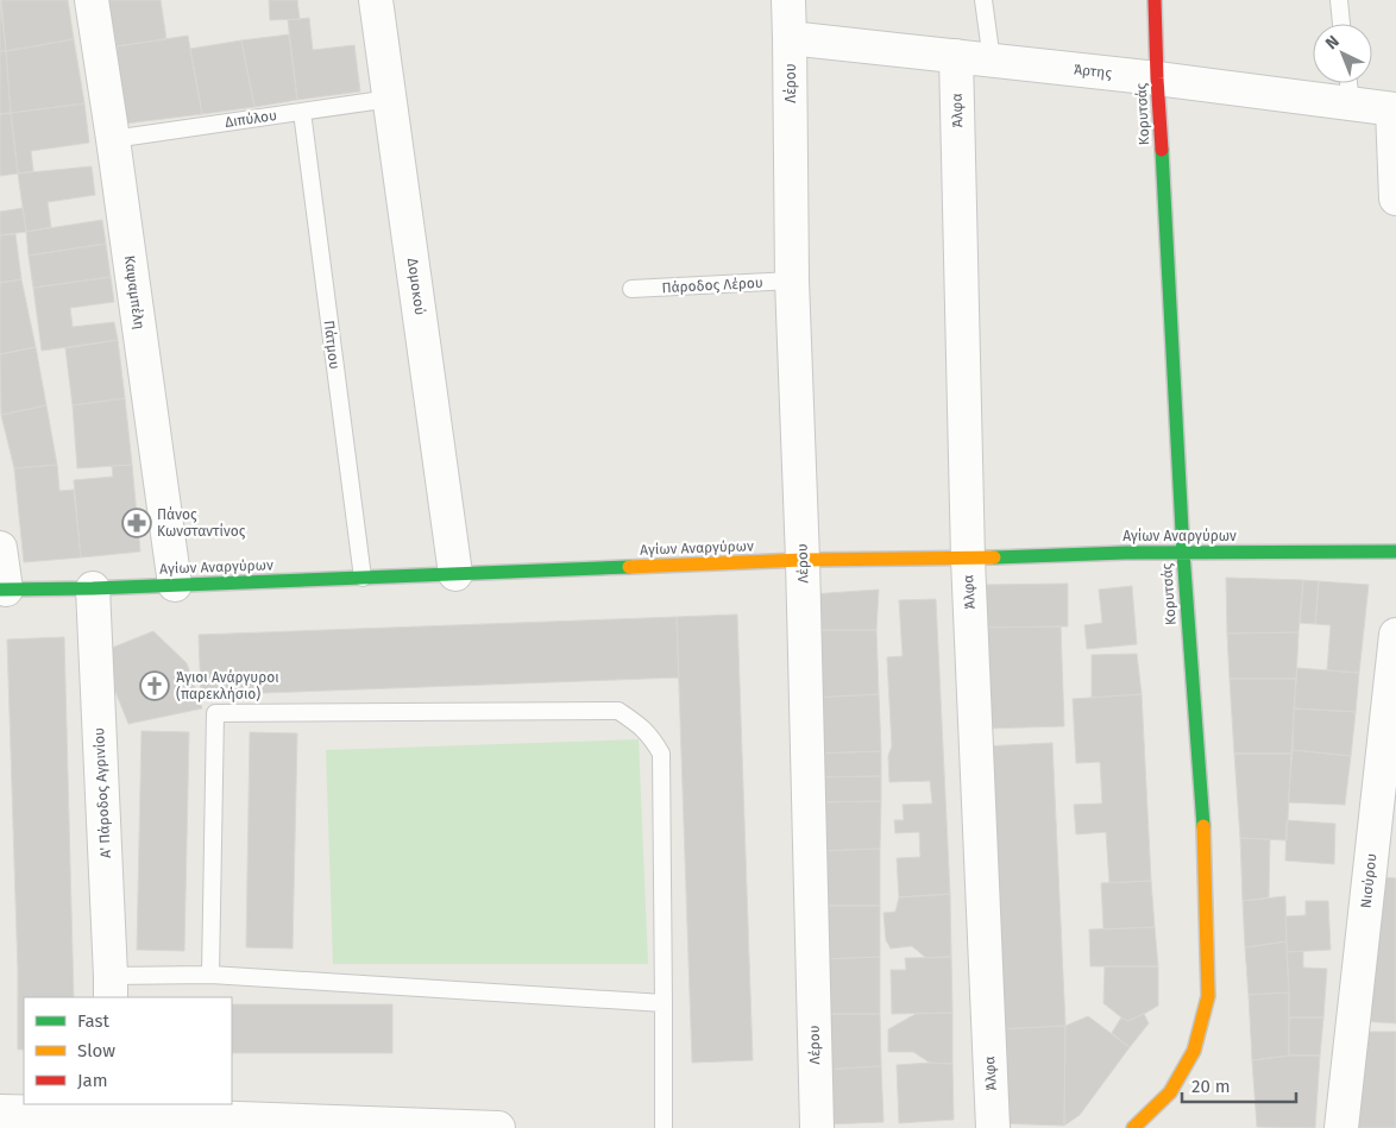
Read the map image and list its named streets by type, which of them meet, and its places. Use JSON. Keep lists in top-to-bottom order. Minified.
{"streets":{"street":["Άρτης","Λέρου","Άλφα","Κορυτσάς","Δομοκού","Καψαμπέλη","Αγίων Αναργύρων","Α' Πάροδος Αγρινίου","Νισύρου"],"lane":["Διπύλου","Πάροδος Λέρου","Πάτμου"]},"crossings":[["Άρτης","Λέρου"],["Άρτης","Άλφα"],["Άρτης","Κορυτσάς"],["Λέρου","Πάροδος Λέρου"],["Λέρου","Αγίων Αναργύρων"],["Άλφα","Αγίων Αναργύρων"],["Κορυτσάς","Αγίων Αναργύρων"],["Διπύλου","Δομοκού"],["Διπύλου","Καψαμπέλη"],["Διπύλου","Πάτμου"],["Δομοκού","Αγίων Αναργύρων"],["Καψαμπέλη","Αγίων Αναργύρων"],["Πάτμου","Αγίων Αναργύρων"],["Αγίων Αναργύρων","Α' Πάροδος Αγρινίου"]],"places":{"pharmacy":["Πάνος Κωνσταντίνος"],"church":["Άγιοι Ανάργυροι (παρεκλήσιο)"]},"legend":["Fast","Slow","Jam"],"scale_bar":"20 m","north":"top left"}
